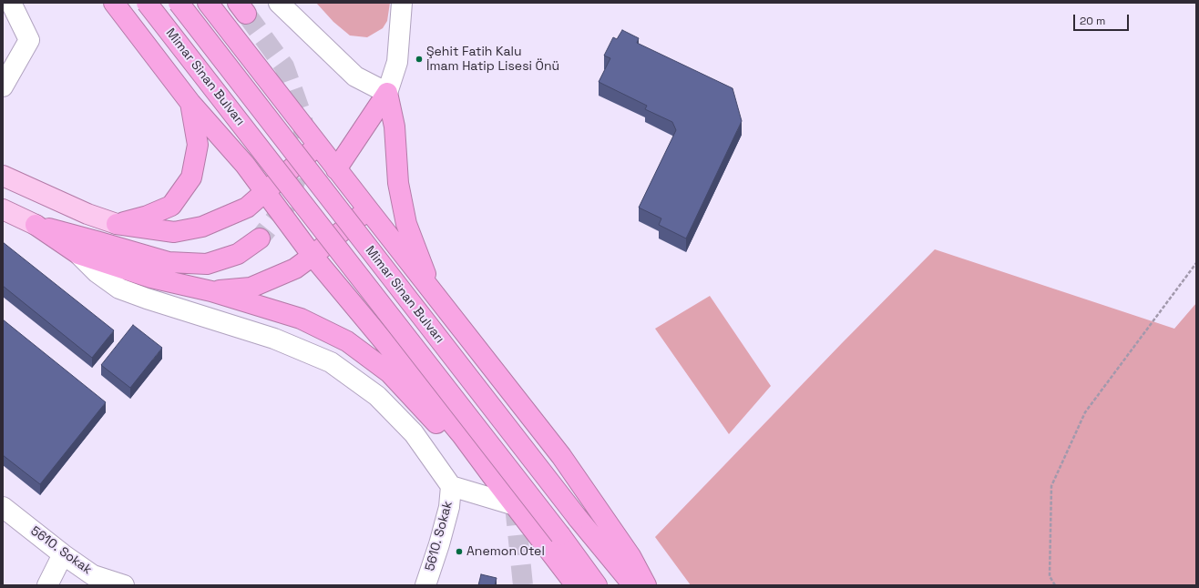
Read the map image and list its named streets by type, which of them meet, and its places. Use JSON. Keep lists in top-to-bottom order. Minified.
{"streets":{"highway":["Mimar Sinan Bulvarı"],"street":["5610. Sokak"]},"places":["Şehit Fatih Kalu İmam Hatip Lisesi Önü","Anemon Otel"],"scale_bar":"20 m"}
